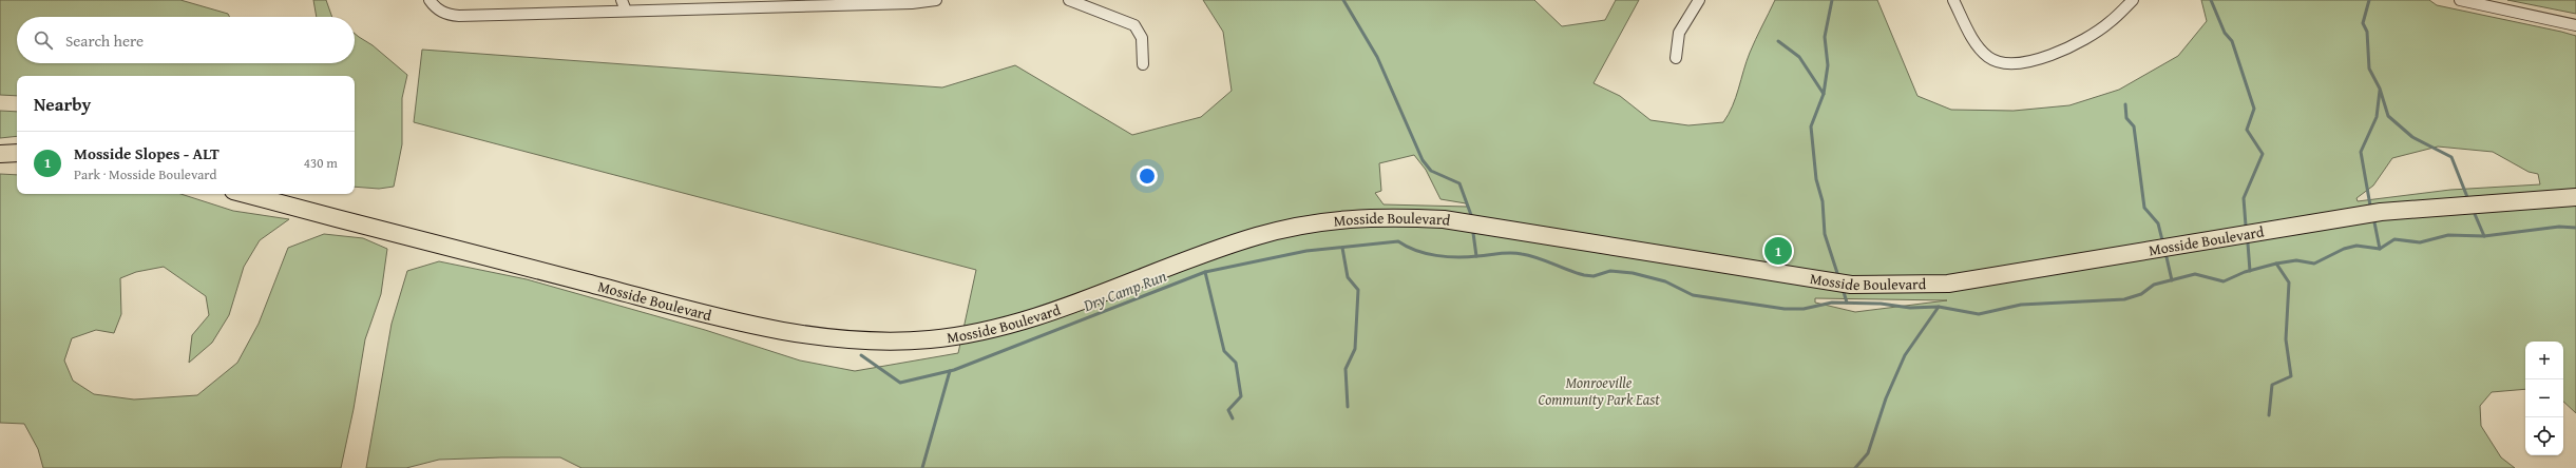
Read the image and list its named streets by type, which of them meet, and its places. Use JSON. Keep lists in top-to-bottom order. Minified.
{"streets":{"main road":["Mosside Boulevard"]},"water":["Dry Camp Run"],"parks":["Monroeville Community Park East"],"page":{"search":"Search here","heading":"Nearby","list":[{"mark":"1","name":"Mosside Slopes - ALT","note":"Park · Mosside Boulevard","value":"430 m"}],"pins":"1","map_buttons":["+","−"]}}
